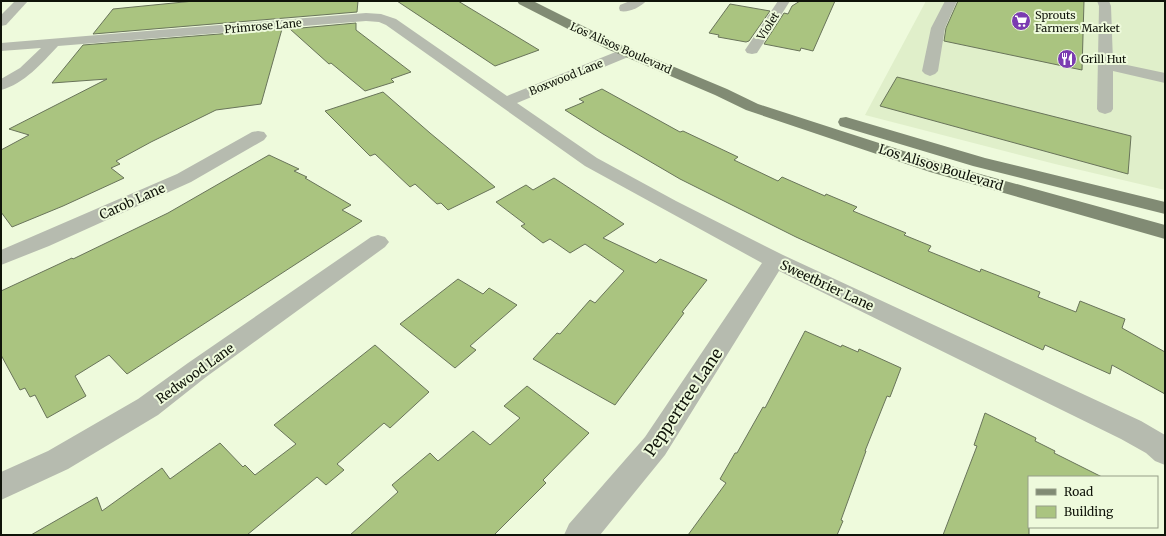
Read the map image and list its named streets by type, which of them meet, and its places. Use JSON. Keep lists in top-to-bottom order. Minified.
{"streets":{"main road":["Los Alisos Boulevard"],"street":["Primrose Lane","Violet","Boxwood Lane","Carob Lane","Sweetbrier Lane","Redwood Lane","Peppertree Lane"]},"crossings":[["Primrose Lane","Boxwood Lane"],["Primrose Lane","Sweetbrier Lane"],["Los Alisos Boulevard","Boxwood Lane"],["Boxwood Lane","Sweetbrier Lane"],["Sweetbrier Lane","Peppertree Lane"]],"places":{"supermarket":["Sprouts Farmers Market"],"restaurant":["Grill Hut"]},"legend":["Road","Building"]}
